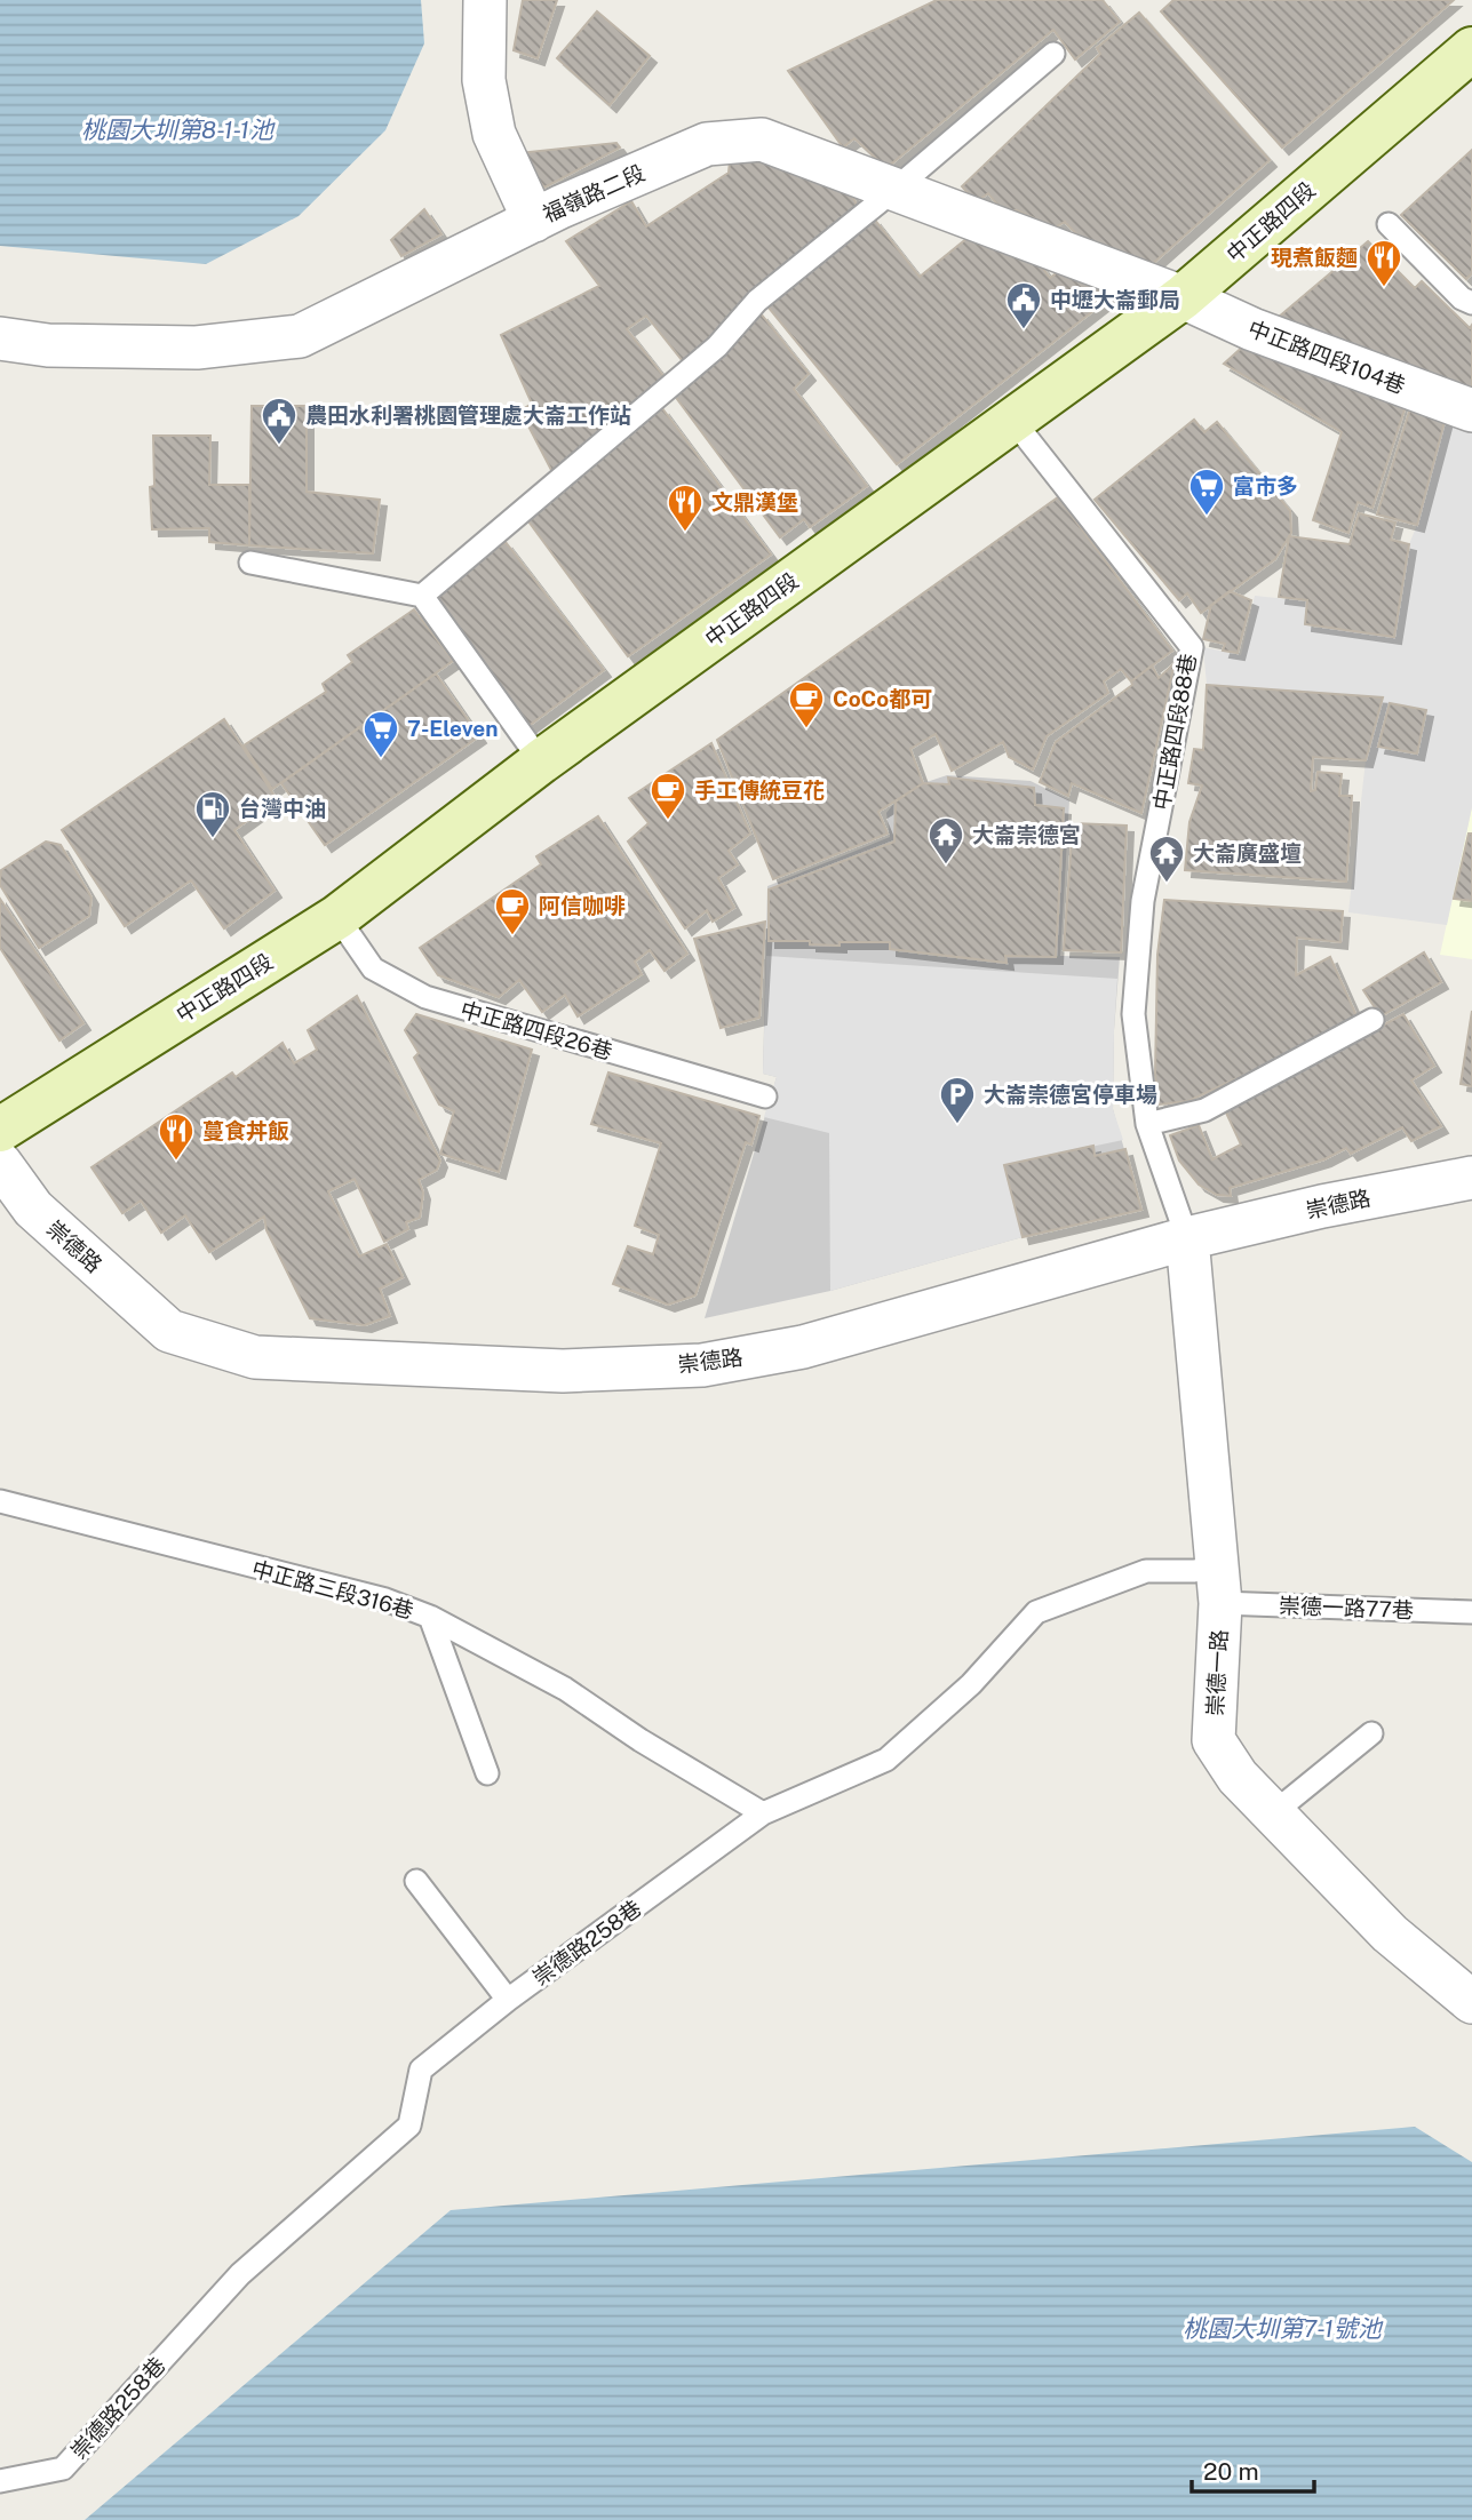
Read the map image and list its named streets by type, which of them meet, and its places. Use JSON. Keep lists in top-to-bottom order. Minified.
{"streets":{"main road":["中正路四段"],"street":["福嶺路二段","中正路四段104巷","崇德路","崇德一路"],"lane":["中正路四段88巷","中正路四段26巷","中正路三段316巷","崇德一路77巷","崇德路258巷"]},"crossings":[["福嶺路二段","中正路四段"],["福嶺路二段","中正路四段104巷"],["中正路四段","中正路四段104巷"],["中正路四段","中正路四段88巷"],["中正路四段","中正路四段26巷"],["中正路四段88巷","崇德路"],["中正路四段88巷","崇德一路"],["崇德路","崇德一路"],["中正路三段316巷","崇德路258巷"],["崇德一路77巷","崇德一路"],["崇德一路77巷","崇德路258巷"],["崇德一路","崇德路258巷"]],"water":["桃園大圳第8-1-1池","桃園大圳第7-1號池"],"places":{"restaurant":["現煮飯麵","文鼎漢堡","蔓食丼飯"],"public building":["中壢大崙郵局","農田水利署桃園管理處大崙工作站"],"supermarket":["富市多","7-Eleven"],"cafe":["CoCo都可","手工傳統豆花","阿信咖啡"],"fuel station":["台灣中油"],"temple":["大崙崇德宮","大崙廣盛壇"],"parking":["大崙崇德宮停車場"]},"scale_bar":"20 m"}
